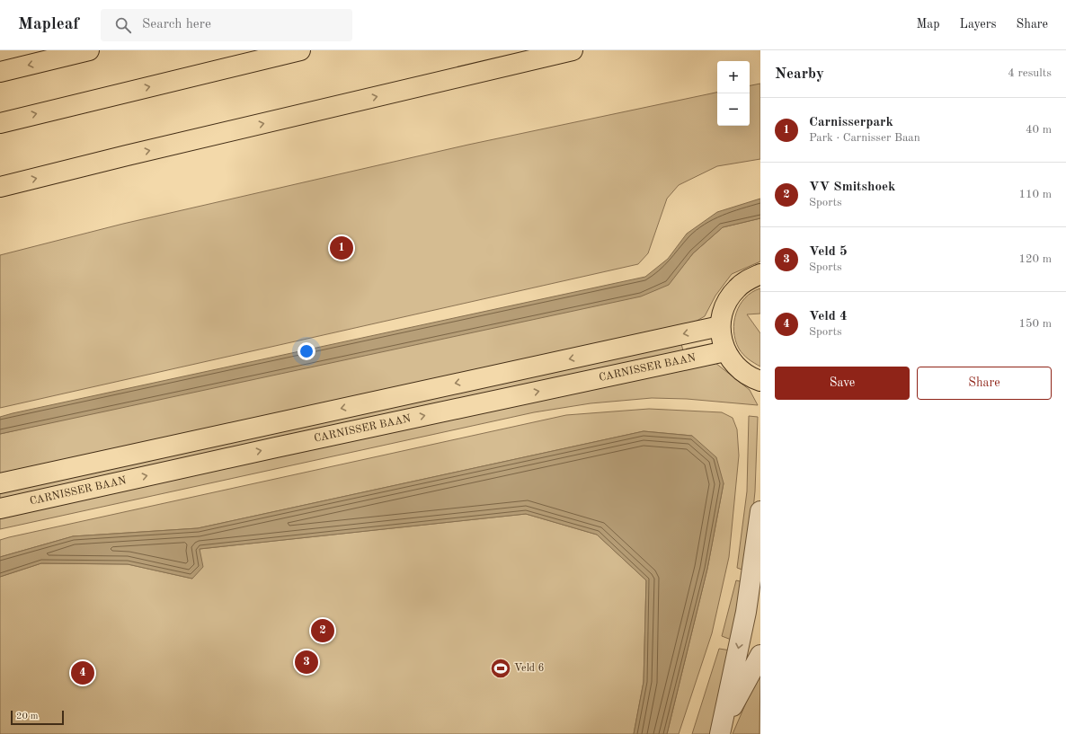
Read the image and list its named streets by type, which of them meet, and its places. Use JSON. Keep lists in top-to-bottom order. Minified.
{"streets":{"main road":["CARNISSER BAAN"]},"places":{"sports":["Veld 6"]},"scale_bar":"20 m","page":{"header":"Mapleaf","search":"Search here","nav":["Map","Layers","Share"],"heading":["Nearby","4 results"],"map_buttons":["+","−"],"list":[{"mark":"1","name":"Carnisserpark","note":"Park · Carnisser Baan","value":"40 m"},{"mark":"2","name":"VV Smitshoek","note":"Sports","value":"110 m"},{"mark":"3","name":"Veld 5","note":"Sports","value":"120 m"},{"mark":"4","name":"Veld 4","note":"Sports","value":"150 m"}],"pins":["1","2","3","4"],"buttons":["Save","Share"],"scale":"20 m"}}
